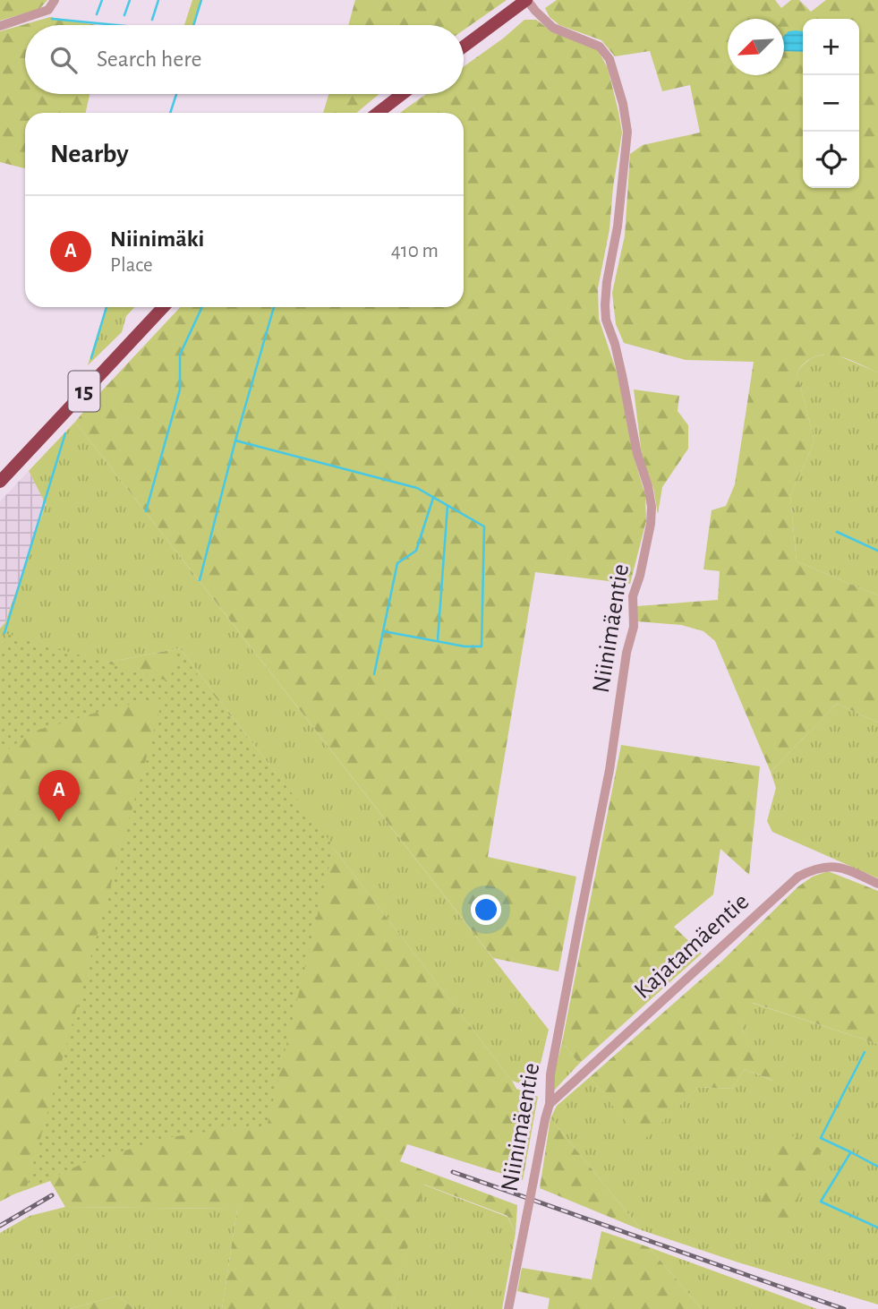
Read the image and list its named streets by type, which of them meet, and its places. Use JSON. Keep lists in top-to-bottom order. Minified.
{"streets":{"highway":["15"],"street":["Niinimäentie","Kajatamäentie"]},"crossings":[["Niinimäentie","Kajatamäentie"]],"north":"bottom left","page":{"map_buttons":["+","−"],"search":"Search here","heading":"Nearby","list":[{"mark":"A","name":"Niinimäki","note":"Place","value":"410 m"}],"pins":"A"}}
